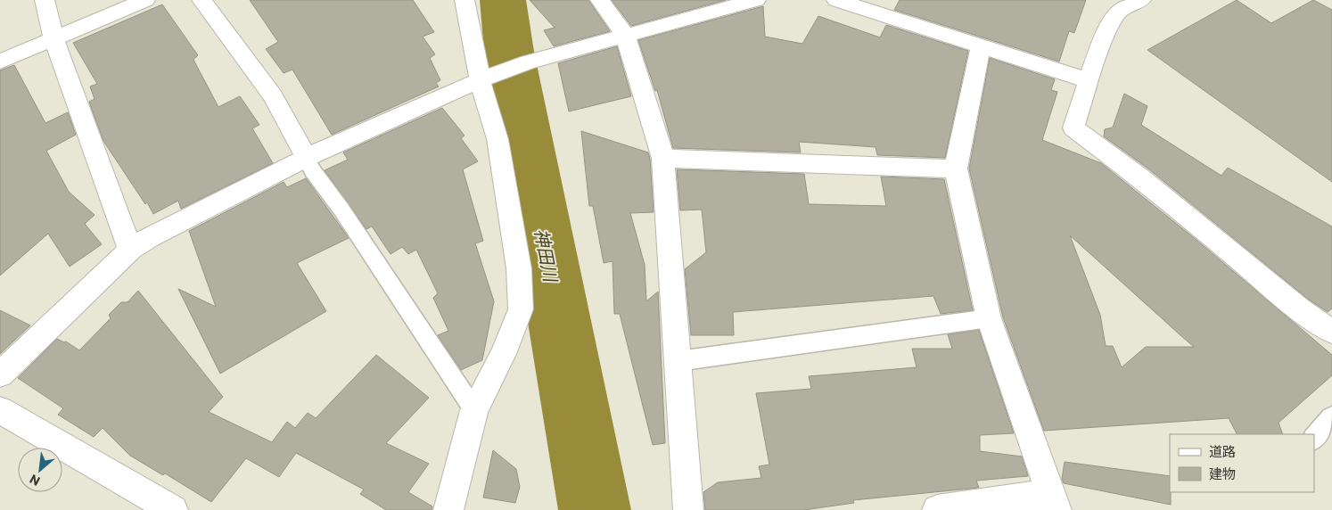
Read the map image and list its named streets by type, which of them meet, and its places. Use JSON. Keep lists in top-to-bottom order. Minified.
{"water":["神田川"],"legend":["道路","建物"],"north":"bottom left"}
